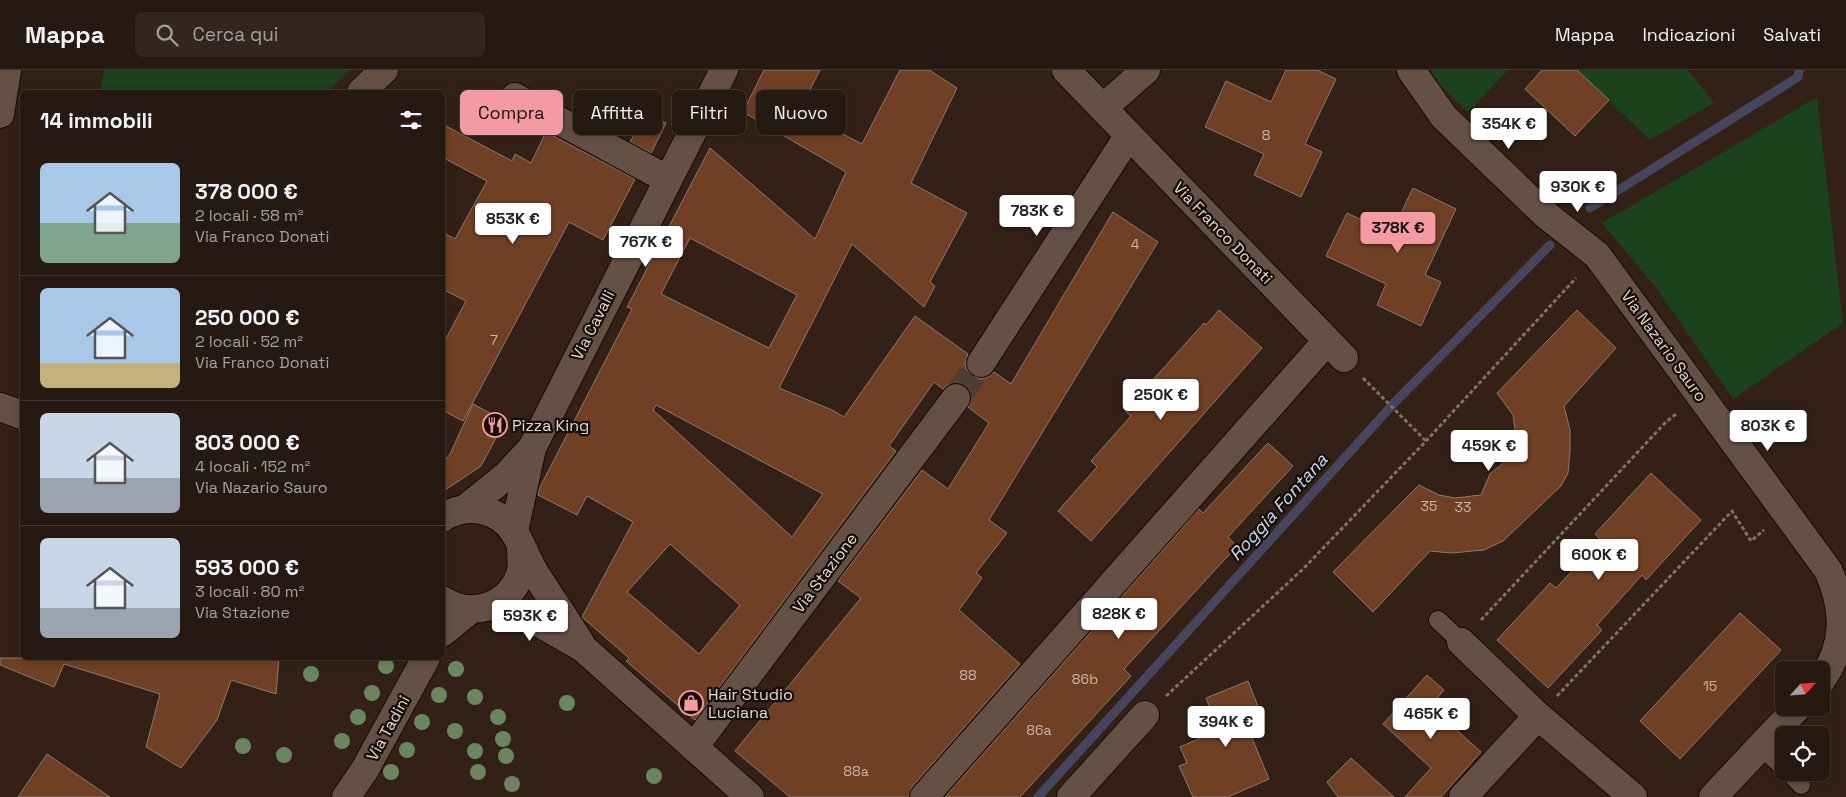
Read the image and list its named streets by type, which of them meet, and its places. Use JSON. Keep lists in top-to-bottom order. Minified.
{"streets":{"street":["Via Franco Donati","Via Cavalli","Via Nazario Sauro","Via Stazione","Via Tadini"]},"water":["Roggia Fontana"],"places":{"restaurant":["Pizza King"],"shop":["Hair Studio Luciana"]},"house_numbers":["8","4","7","35","33","88","86b","15","86a","88a"],"north":"top right","page":{"header":"Mappa","search":"Cerca qui","nav":["Mappa","Indicazioni","Salvati"],"chip":["Compra","Affitta","Filtri","Nuovo"],"heading":"14 immobili","price":["354K €","930K €","783K €","853K €","378K €","767K €","250K €","803K €","459K €","600K €","828K €","593K €","465K €","394K €"],"list":[{"name":"378 000 €","note":"2 locali · 58 m² · Via Franco Donati"},{"name":"250 000 €","note":"2 locali · 52 m² · Via Franco Donati"},{"name":"803 000 €","note":"4 locali · 152 m² · Via Nazario Sauro"},{"name":"593 000 €","note":"3 locali · 80 m² · Via Stazione"}]}}
